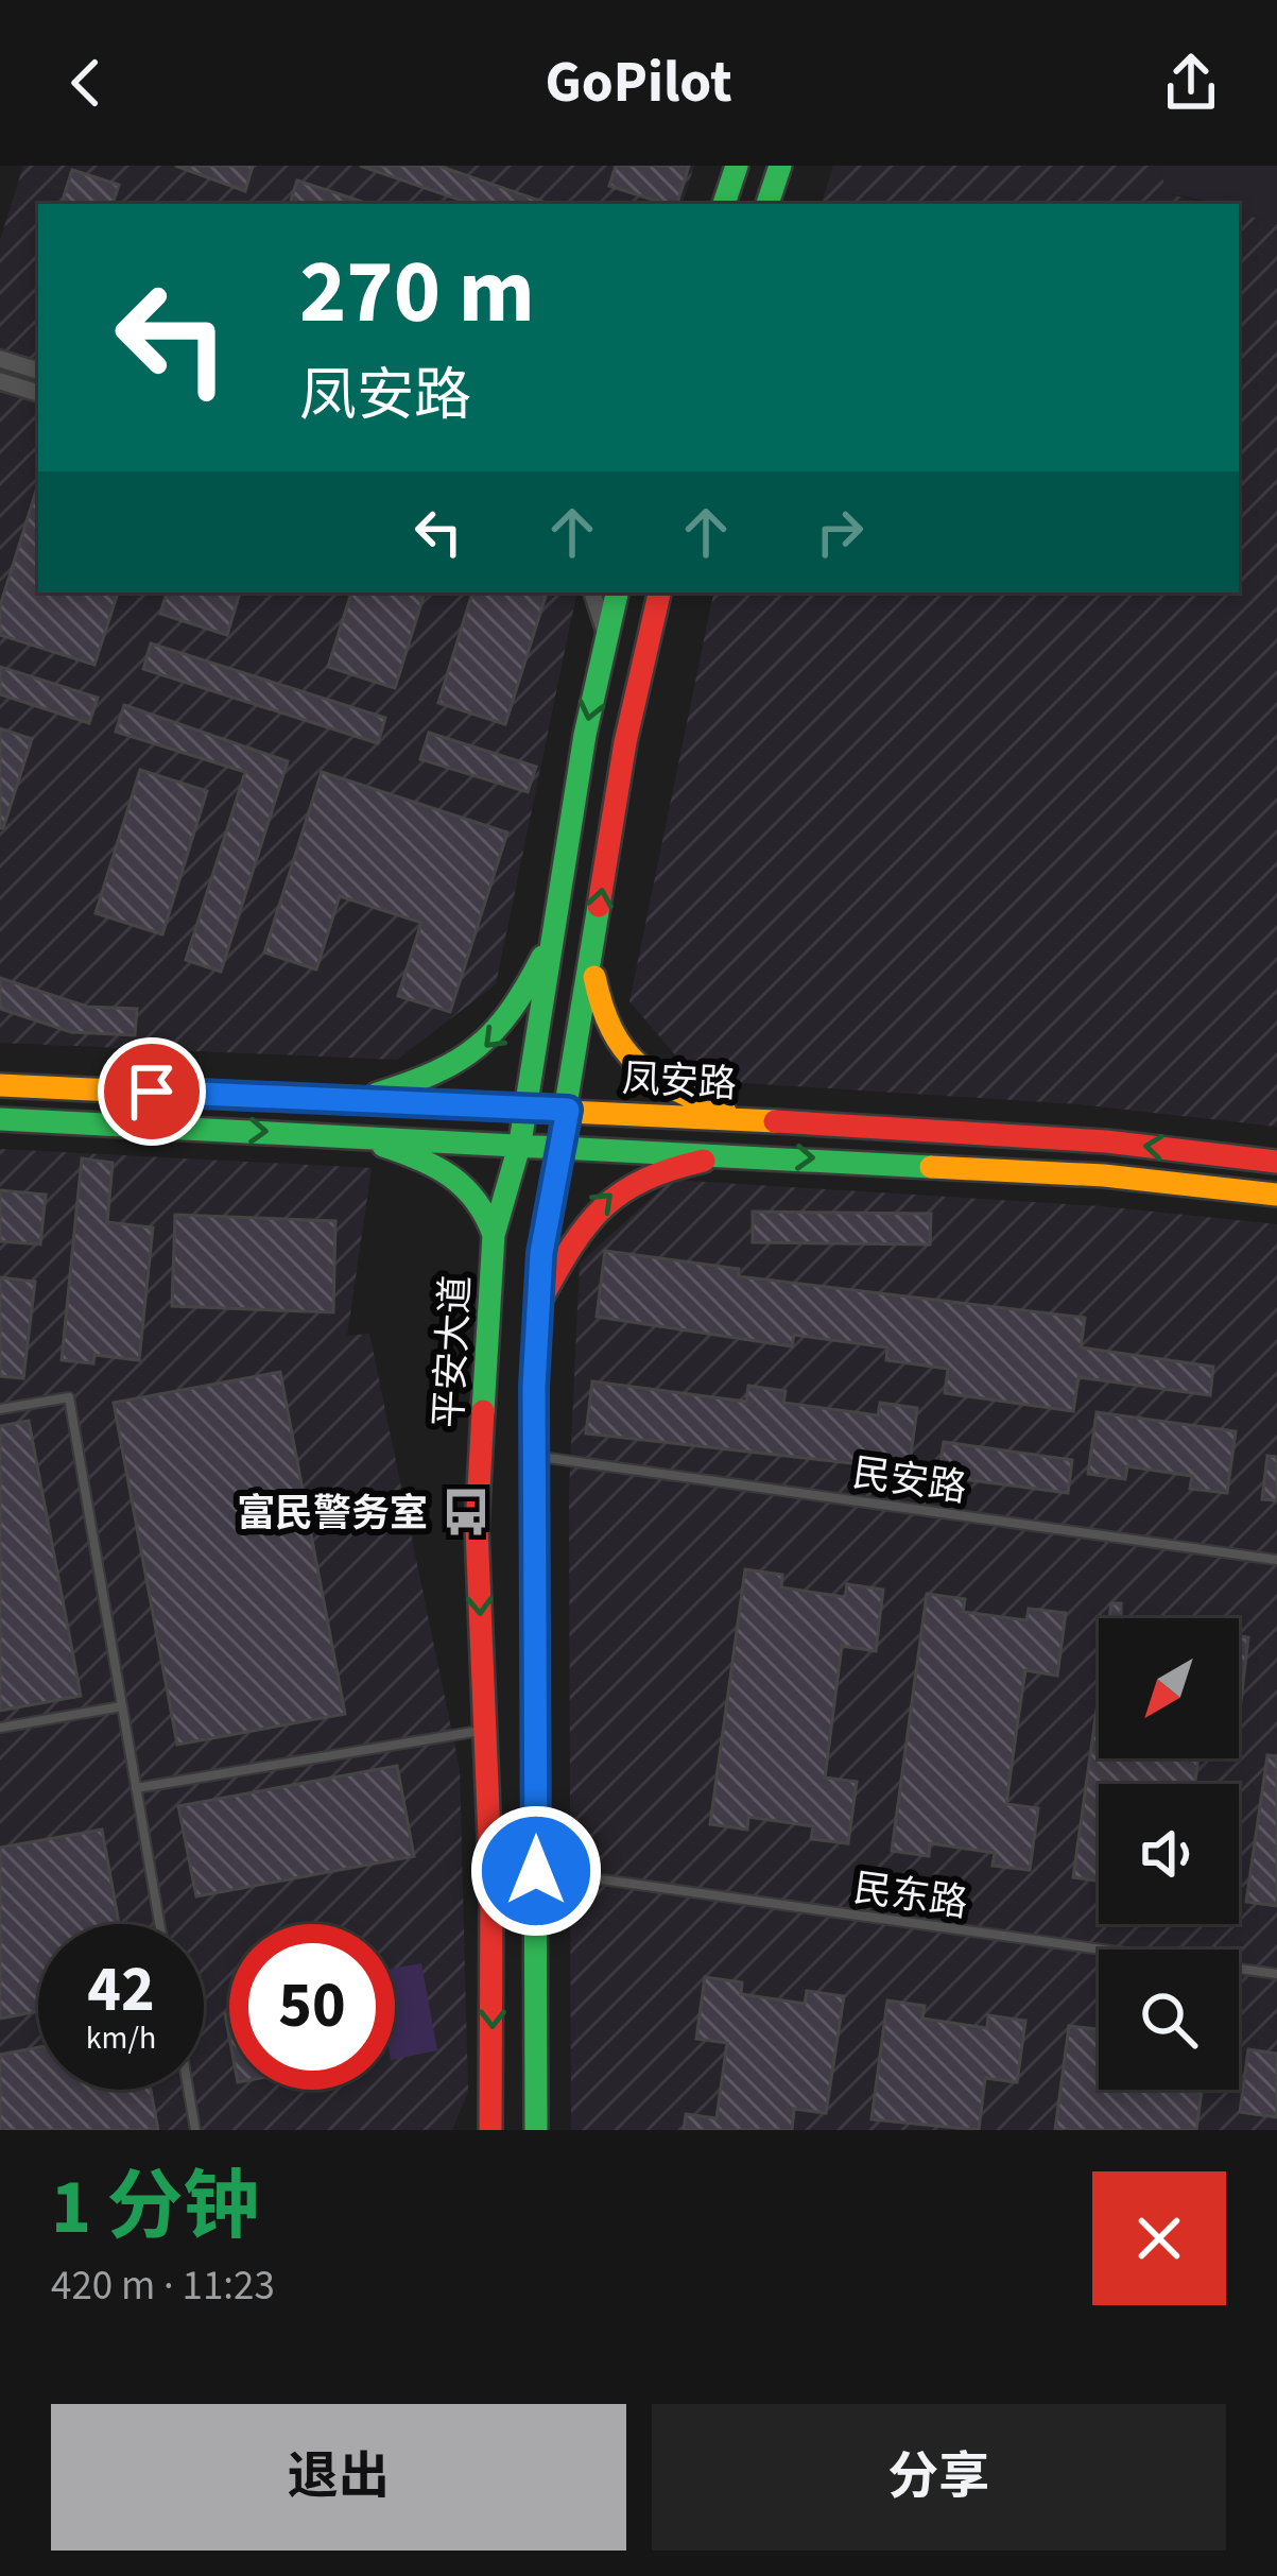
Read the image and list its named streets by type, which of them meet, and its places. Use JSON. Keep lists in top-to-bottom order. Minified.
{"streets":{"street":["凤安路","平安大道"],"lane":["民安路","民东路"]},"crossings":[["凤安路","平安大道"]],"places":{"bus stop":["富民警务室"]},"north":"bottom left","page":{"header":"GoPilot","turn":["270 m","凤安路"],"speed":"42 km/h","limit":"50","heading":["1 分钟","420 m · 11:23"],"buttons":["退出","分享"]}}
